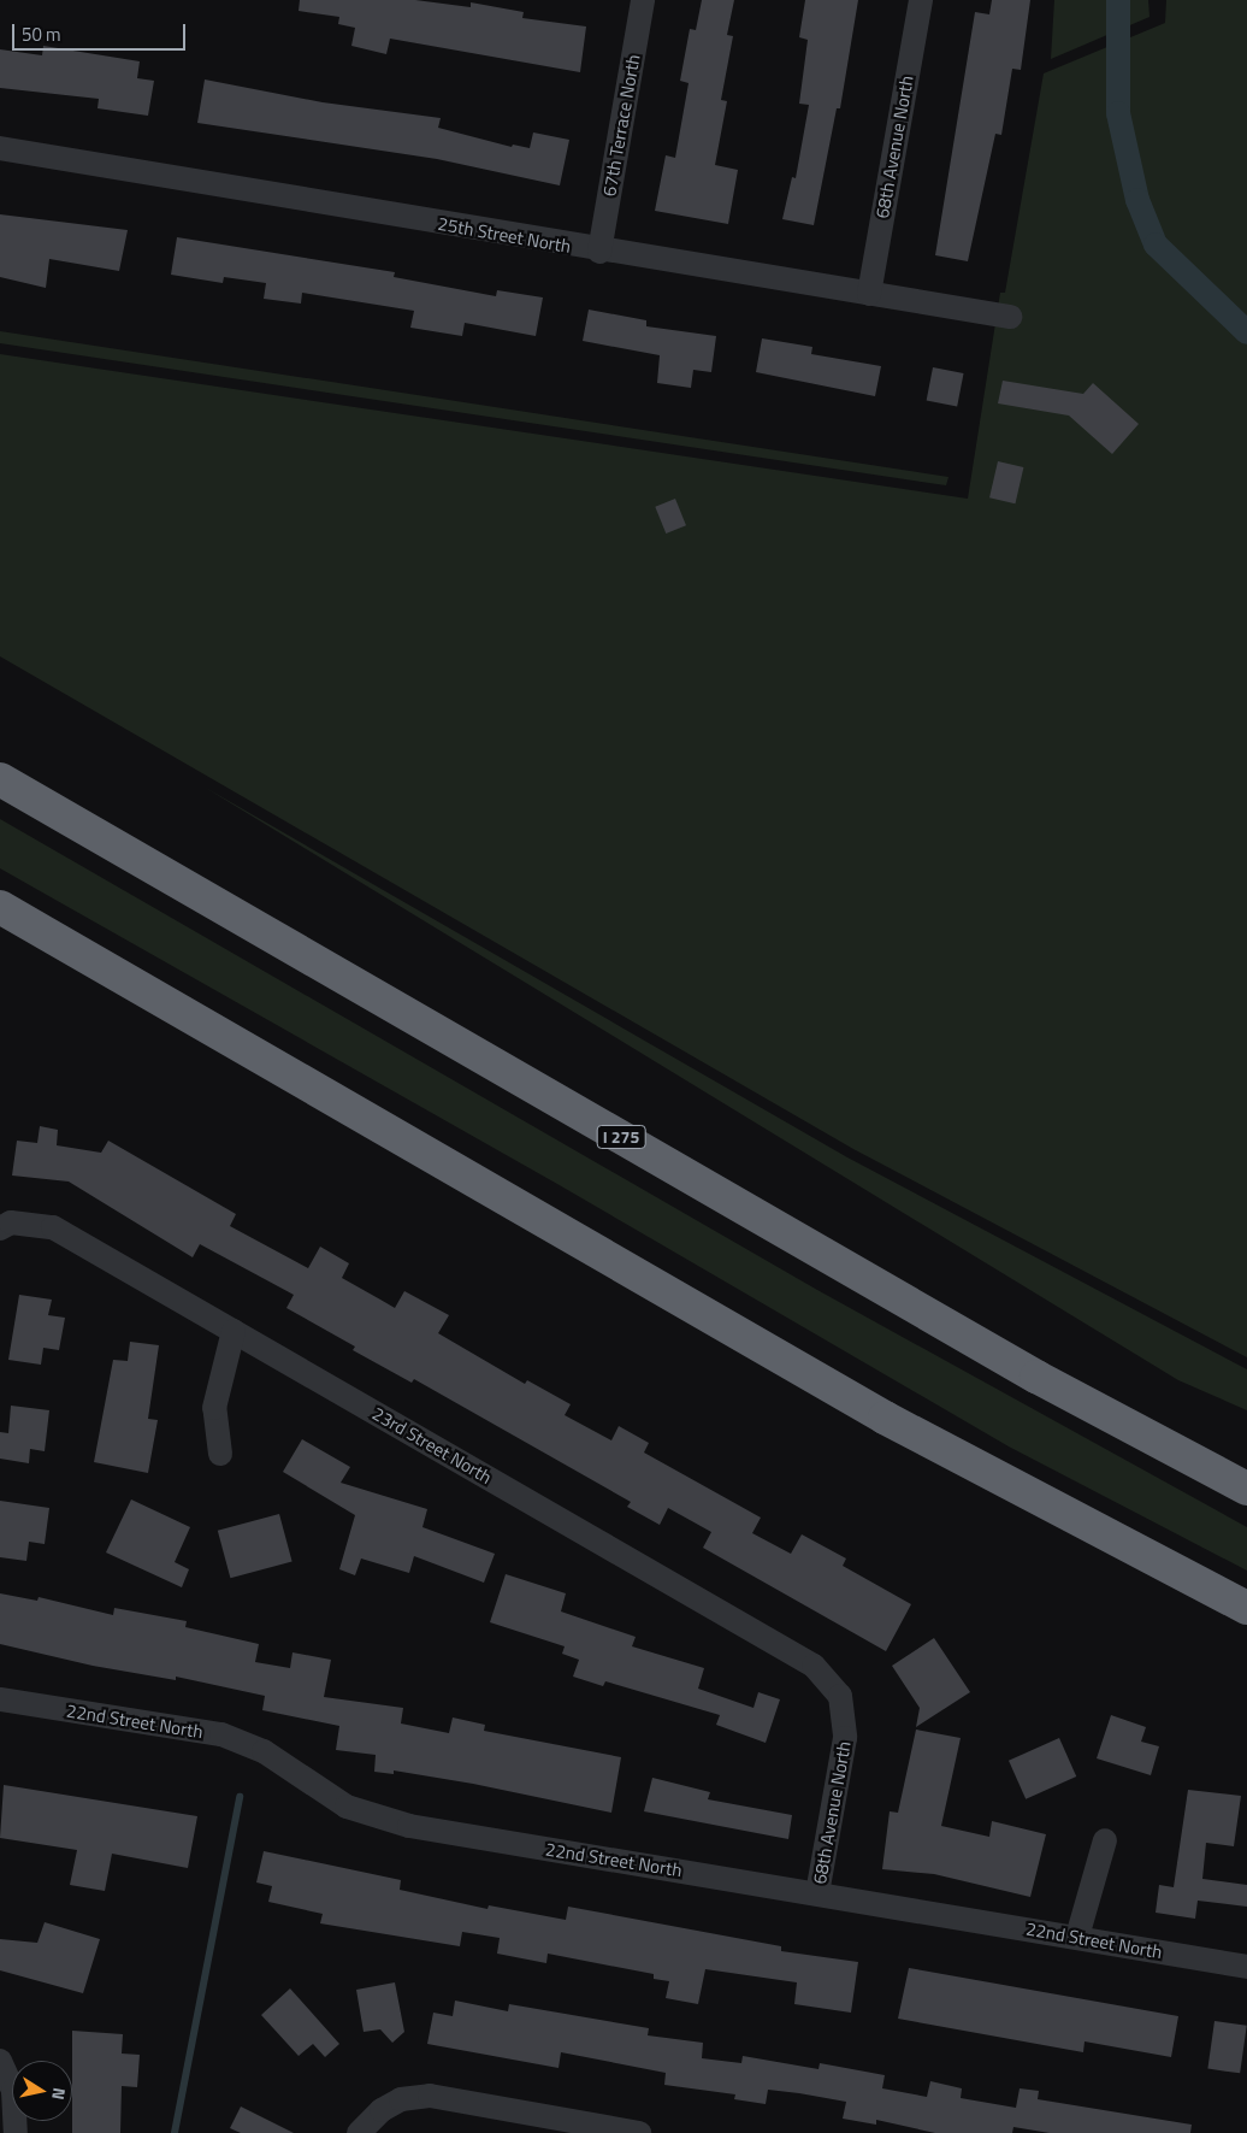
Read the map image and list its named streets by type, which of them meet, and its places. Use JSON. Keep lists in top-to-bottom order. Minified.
{"streets":{"highway":["I 275"],"street":["67th Terrace North","68th Avenue North","25th Street North","23rd Street North","22nd Street North"]},"crossings":[["67th Terrace North","25th Street North"],["68th Avenue North","25th Street North"],["68th Avenue North","23rd Street North"],["68th Avenue North","22nd Street North"]],"scale_bar":"50 m","north":"right"}
